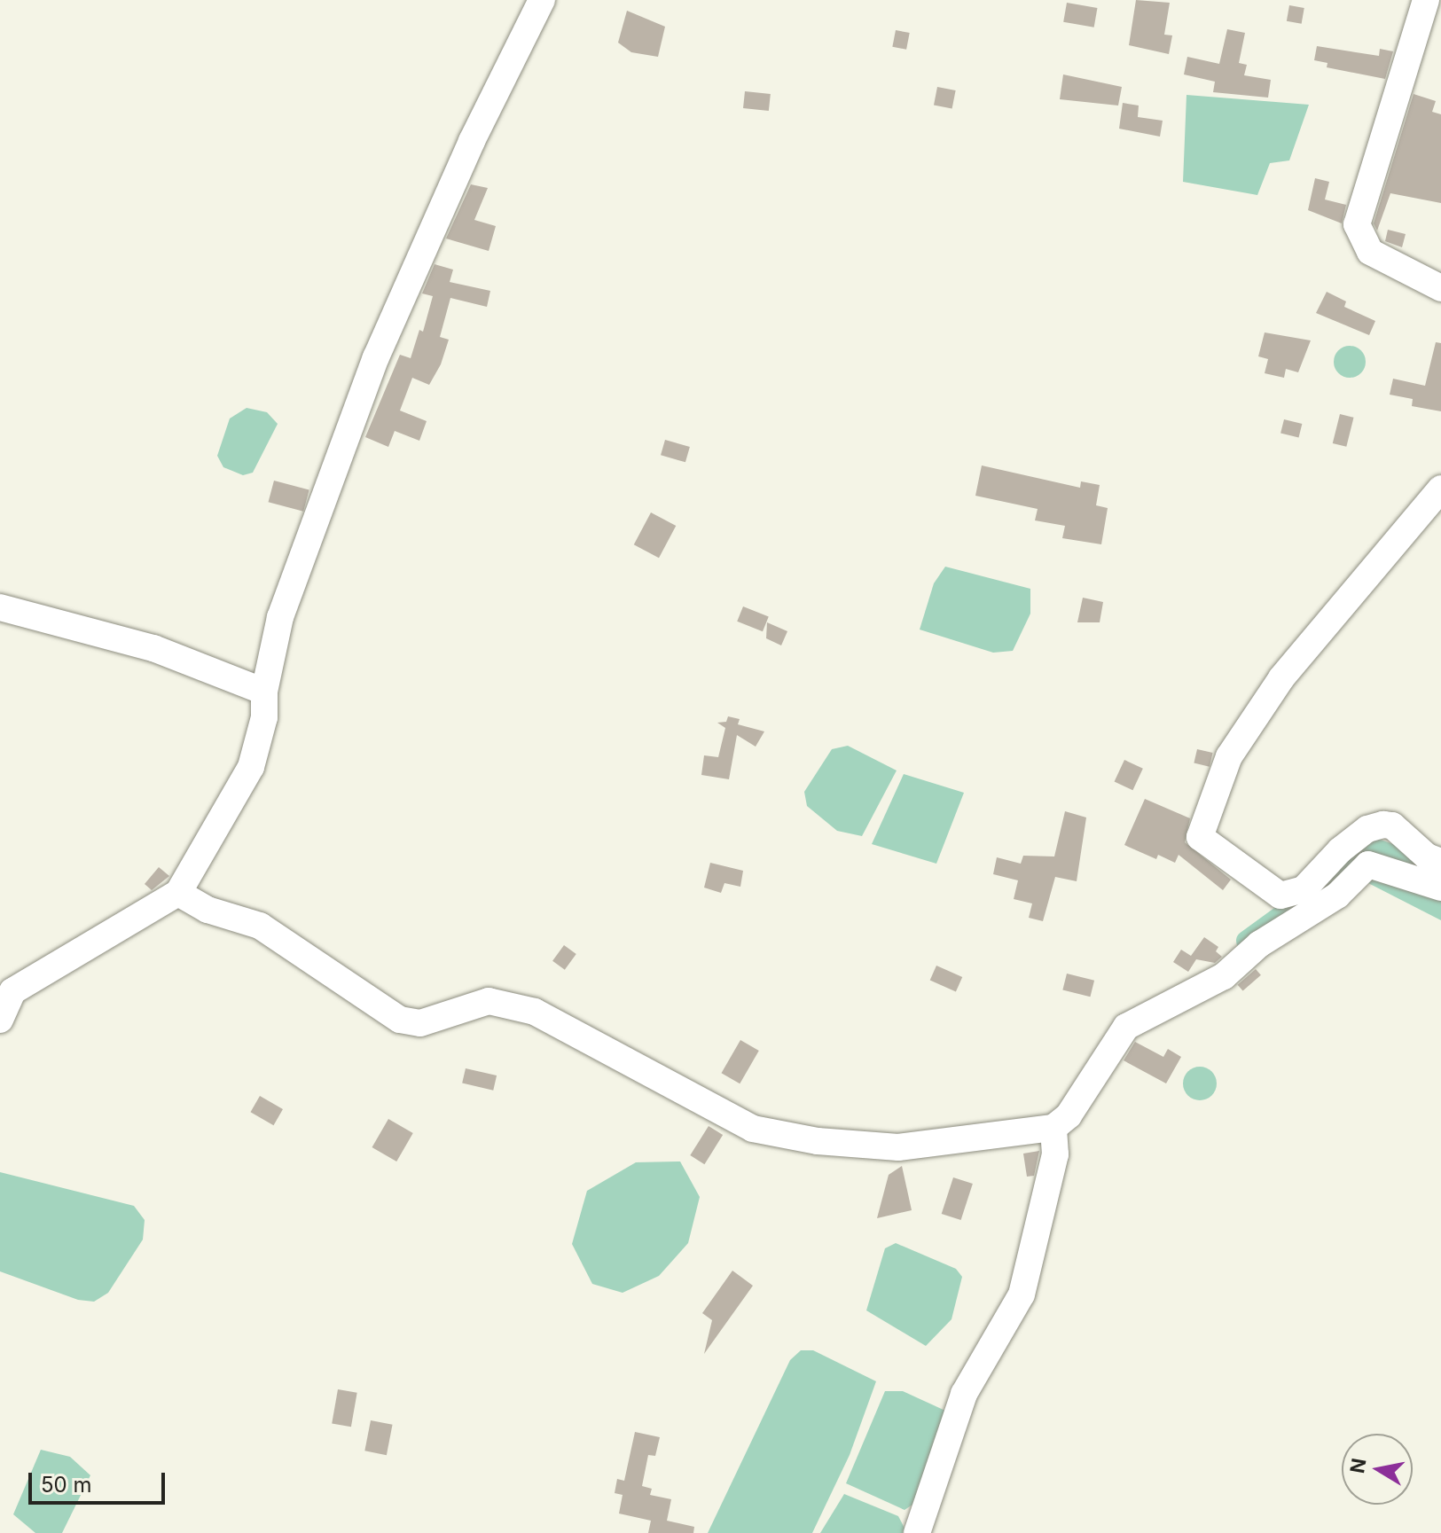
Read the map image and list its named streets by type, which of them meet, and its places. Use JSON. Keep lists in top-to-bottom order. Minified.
{"scale_bar":"50 m","north":"left"}
